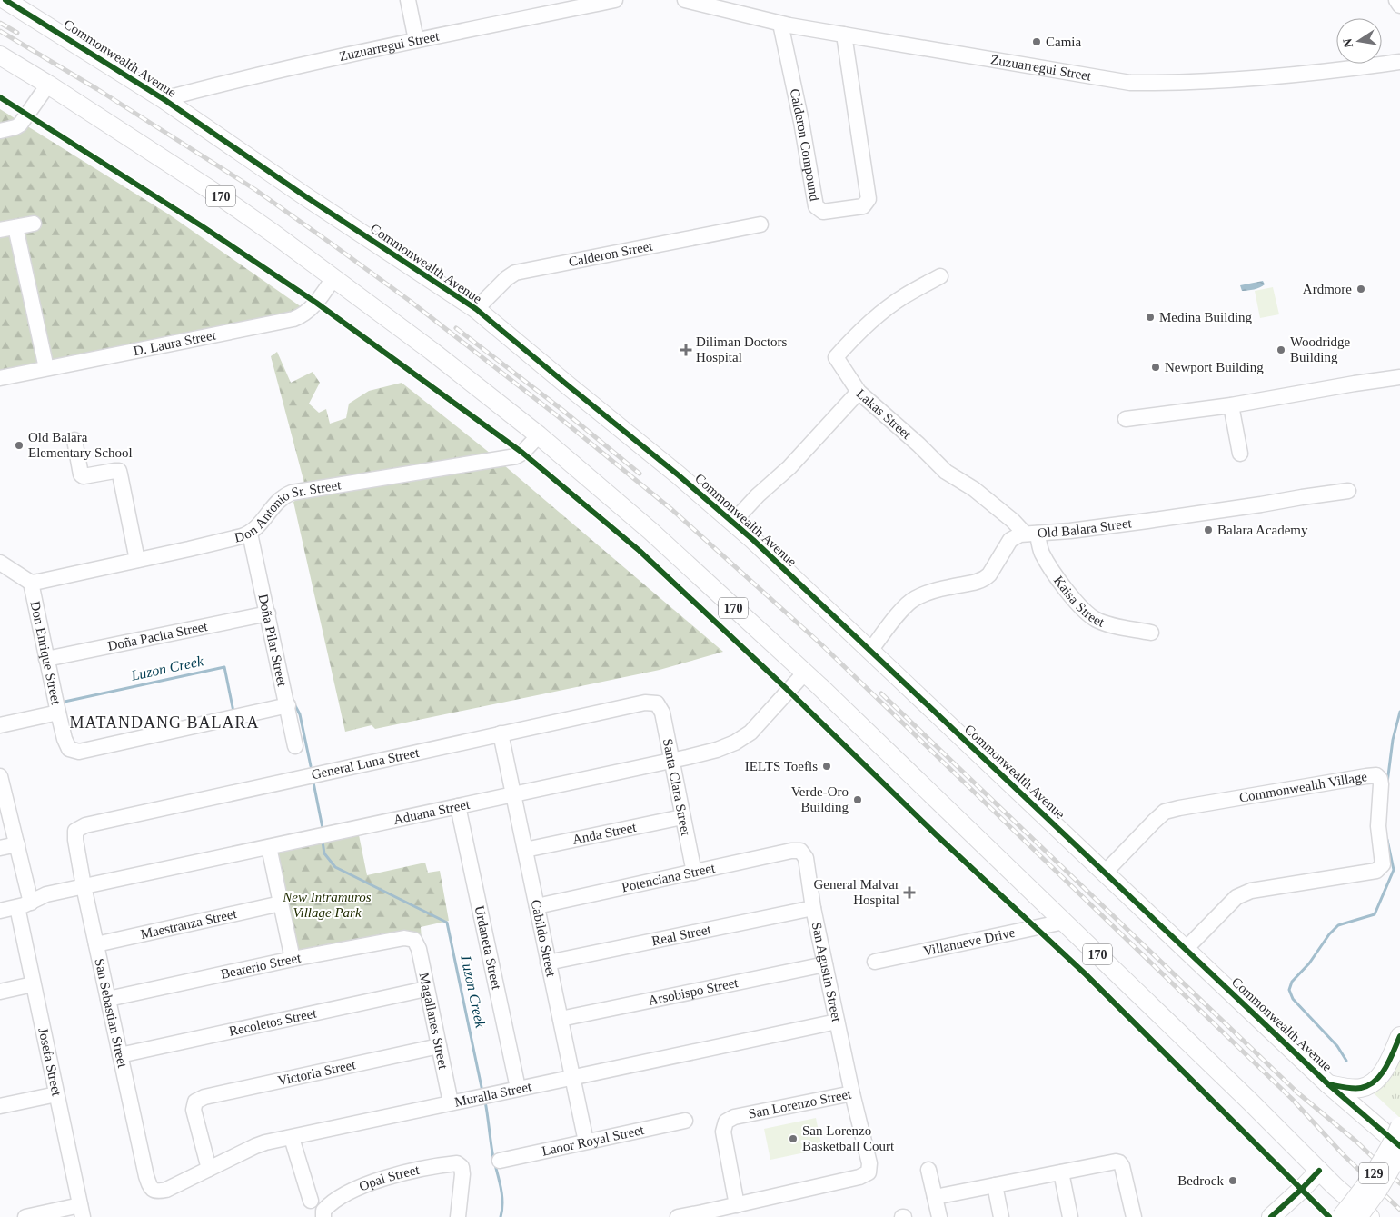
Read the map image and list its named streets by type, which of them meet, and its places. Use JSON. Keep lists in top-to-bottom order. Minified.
{"streets":{"main road":["Commonwealth Avenue","170","129"],"street":["Zuzuarregui Street","Calderon Compound","Calderon Street","D. Laura Street","Lakas Street","Don Antonio Sr. Street","Old Balara Street","Kaisa Street","Doña Pacita Street","Doña Pilar Street","Don Enrique Street","General Luna Street","Santa Clara Street","Commonwealth Village","Aduana Street","Anda Street","Potenciana Street","Maestranza Street","Real Street","Cabildo Street","Villanueve Drive","Urdaneta Street","Beaterio Street","San Agustin Street","Arsobispo Street","San Sebastian Street","Magallanes Street","Recoletos Street","Josefa Street","Victoria Street","Muralla Street","San Lorenzo Street","Laoor Royal Street","Opal Street"]},"crossings":[["Zuzuarregui Street","Commonwealth Avenue"],["Zuzuarregui Street","Calderon Compound"],["Commonwealth Avenue","Calderon Street"],["Commonwealth Avenue","Lakas Street"],["Commonwealth Avenue","Old Balara Street"],["Commonwealth Avenue","Commonwealth Village"],["170","D. Laura Street"],["170","Don Antonio Sr. Street"],["170","Aduana Street"],["170","Villanueve Drive"],["Lakas Street","Old Balara Street"],["Lakas Street","Kaisa Street"],["Don Antonio Sr. Street","Doña Pilar Street"],["Don Antonio Sr. Street","Don Enrique Street"],["Old Balara Street","Kaisa Street"],["Doña Pacita Street","Doña Pilar Street"],["Doña Pacita Street","Don Enrique Street"],["Doña Pilar Street","Don Enrique Street"],["General Luna Street","Santa Clara Street"],["General Luna Street","Cabildo Street"],["General Luna Street","San Sebastian Street"],["Santa Clara Street","Aduana Street"],["Santa Clara Street","Anda Street"],["Santa Clara Street","Potenciana Street"],["Aduana Street","Cabildo Street"],["Aduana Street","Urdaneta Street"],["Aduana Street","San Sebastian Street"],["Aduana Street","Josefa Street"],["Anda Street","Cabildo Street"],["Potenciana Street","Cabildo Street"],["Potenciana Street","San Agustin Street"],["Maestranza Street","San Sebastian Street"],["Real Street","Cabildo Street"],["Real Street","San Agustin Street"],["Cabildo Street","Arsobispo Street"],["Cabildo Street","Muralla Street"],["Cabildo Street","Laoor Royal Street"],["Urdaneta Street","Muralla Street"],["Beaterio Street","San Sebastian Street"],["Beaterio Street","Magallanes Street"],["San Agustin Street","Arsobispo Street"],["San Agustin Street","Muralla Street"],["San Agustin Street","San Lorenzo Street"],["San Sebastian Street","Recoletos Street"],["San Sebastian Street","Muralla Street"],["Magallanes Street","Recoletos Street"],["Magallanes Street","Victoria Street"],["Magallanes Street","Muralla Street"],["Victoria Street","Muralla Street"]],"districts":["MATANDANG BALARA"],"water":["Luzon Creek"],"parks":["New Intramuros Village Park"],"places":{"other":["Camia","Ardmore","Medina Building","Woodridge Building","Newport Building","Old Balara Elementary School","Balara Academy","IELTS Toefls","Verde-Oro Building","San Lorenzo Basketball Court","Bedrock"],"health":["Diliman Doctors Hospital","General Malvar Hospital"]},"north":"left"}
